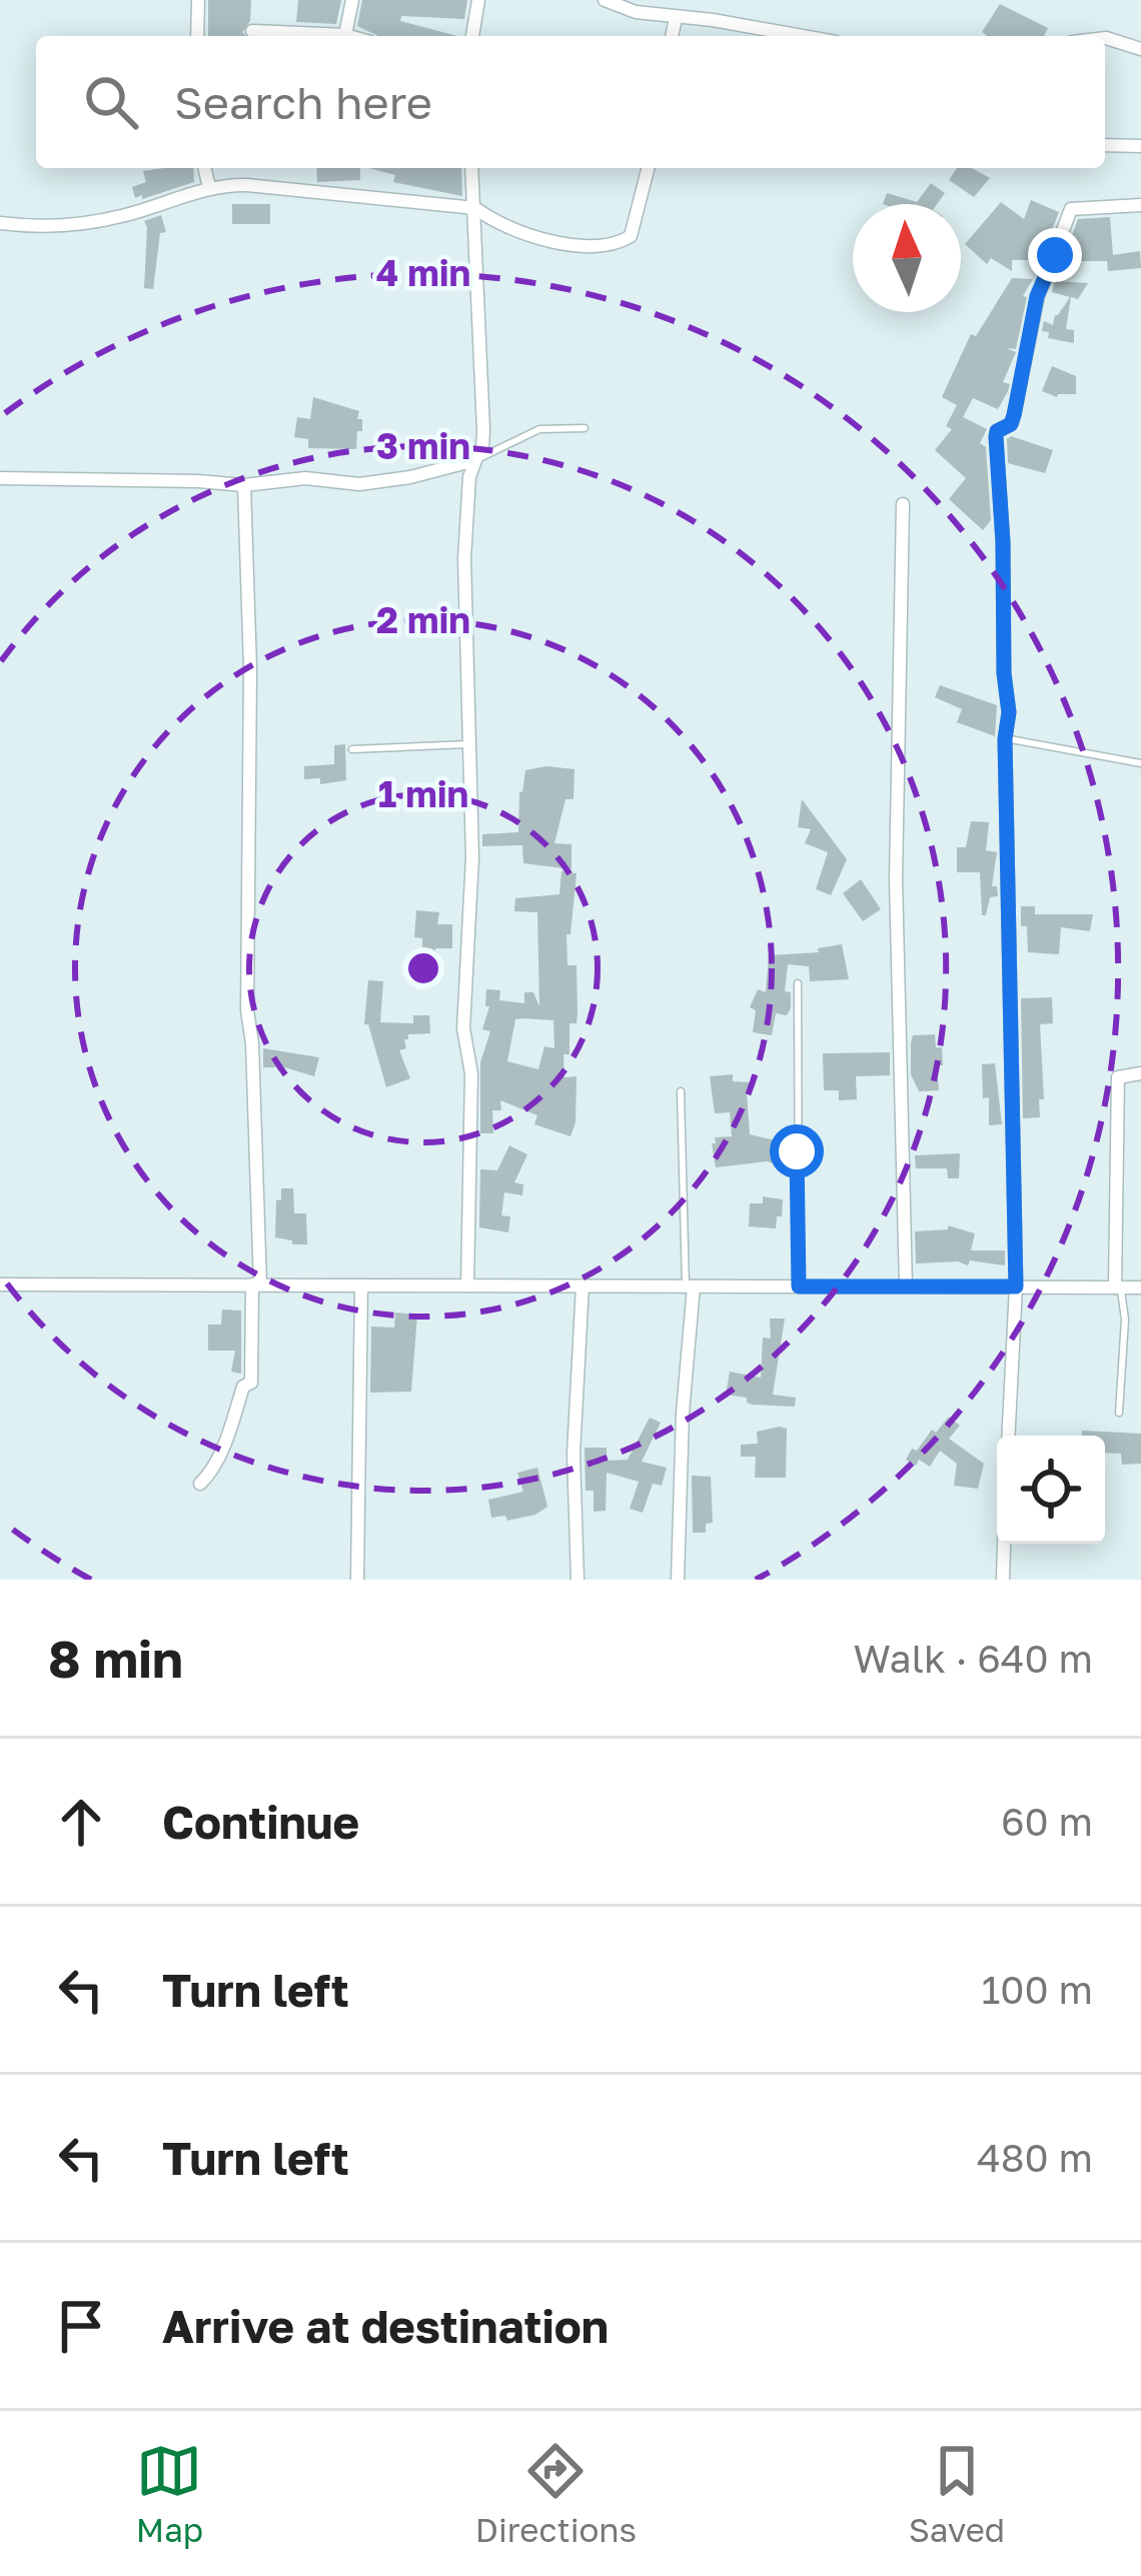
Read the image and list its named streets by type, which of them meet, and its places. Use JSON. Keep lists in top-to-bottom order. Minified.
{"north":"top","page":{"search":"Search here","heading":["8 min","Walk · 640 m"],"list":[["Continue","60 m"],["Turn left","100 m"],["Turn left","480 m"],"Arrive at destination"],"nav":["Map","Directions","Saved"]},"rings":["4 min","3 min","2 min","1 min"]}
